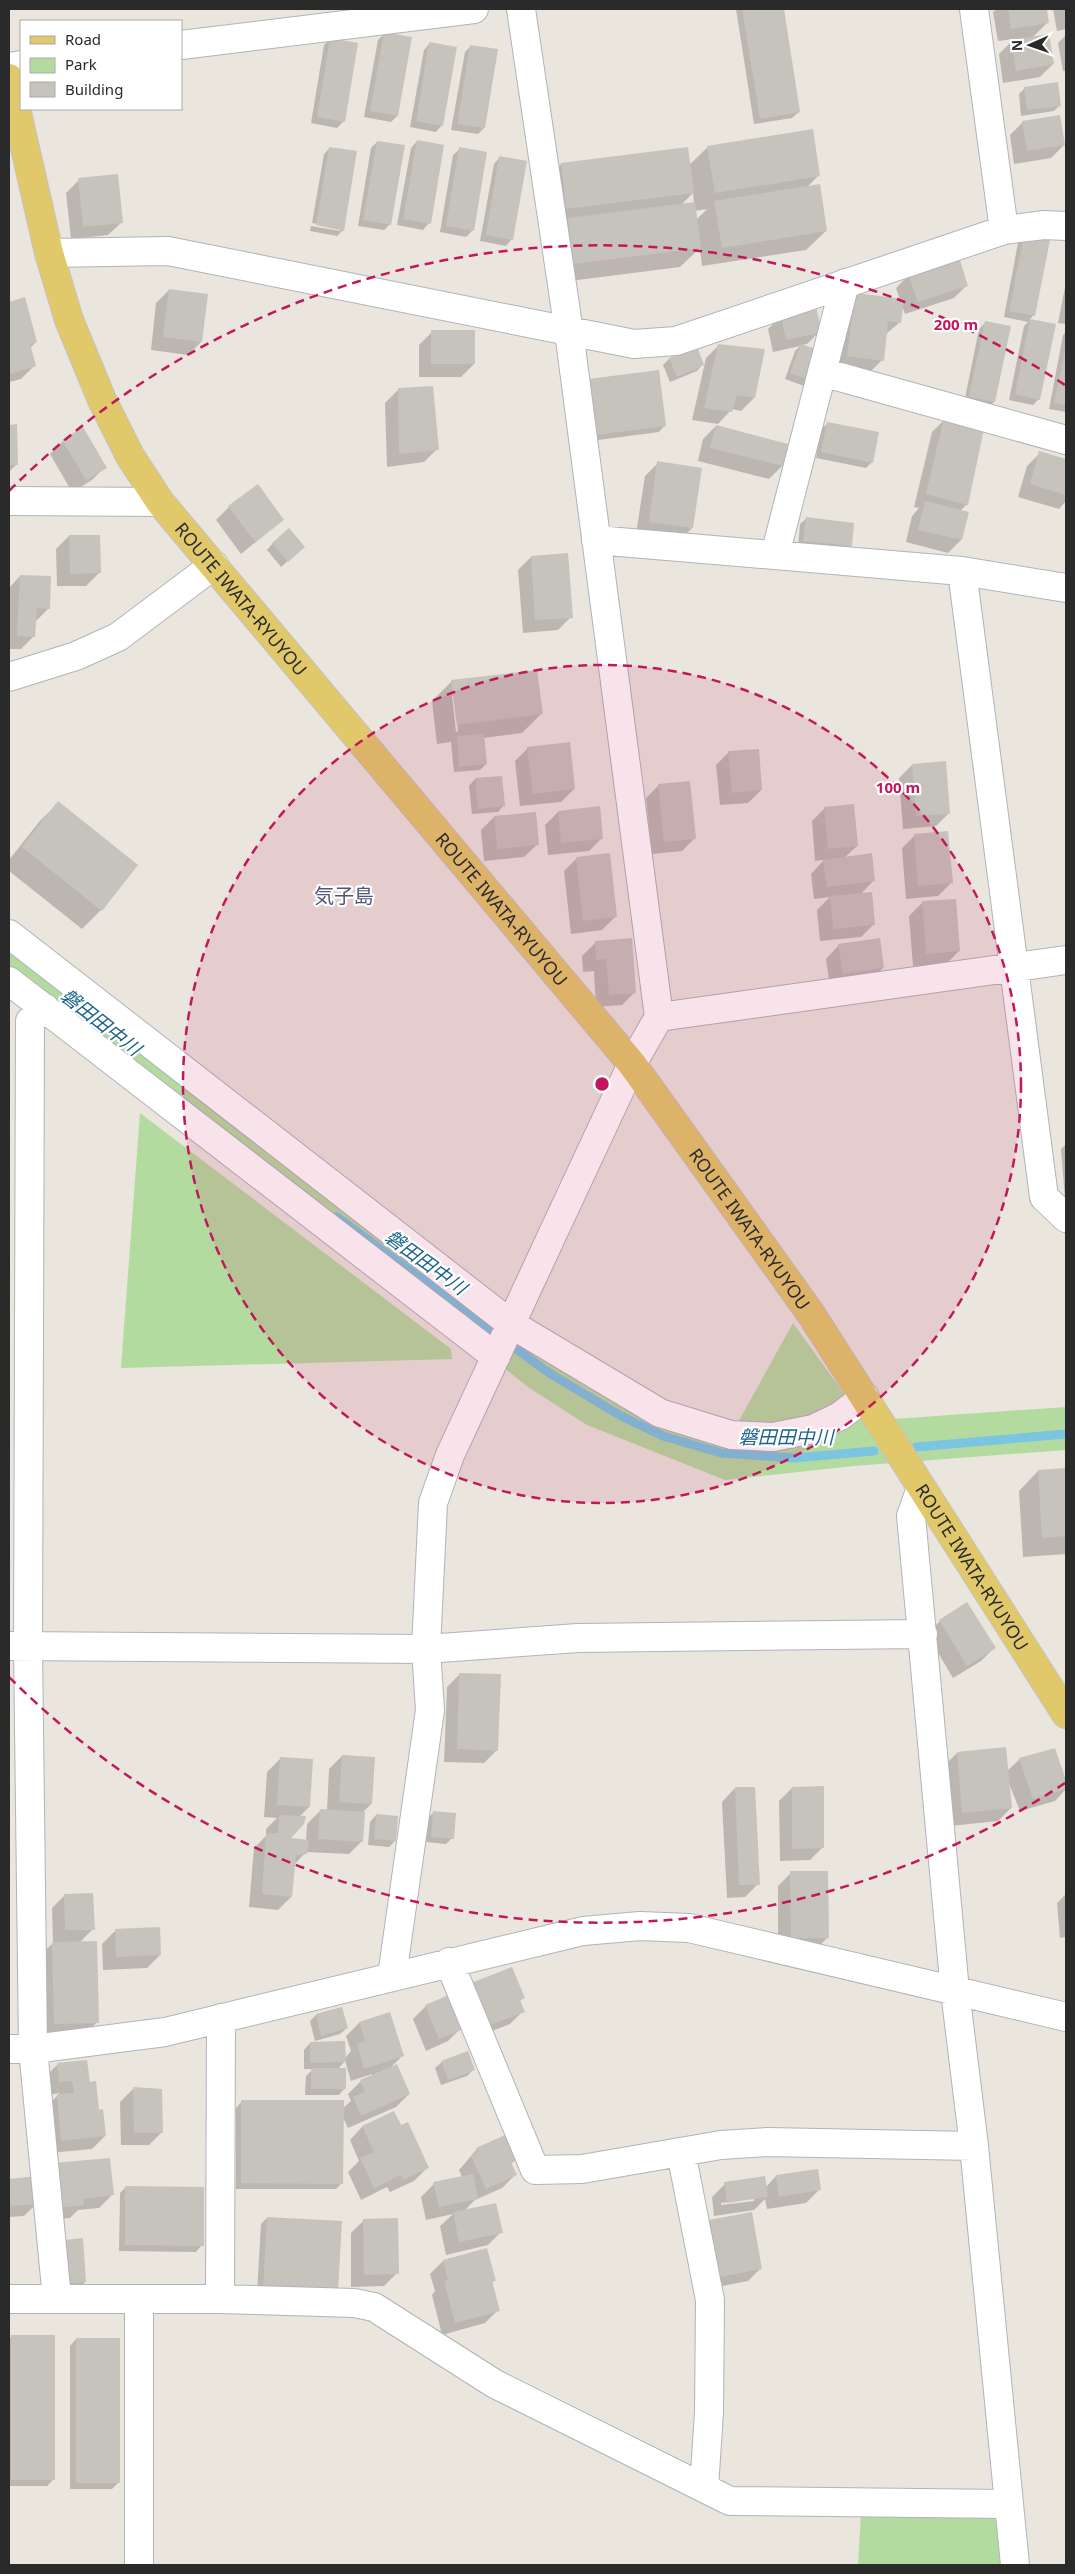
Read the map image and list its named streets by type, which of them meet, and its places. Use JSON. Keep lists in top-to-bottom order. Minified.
{"streets":{"main road":["ROUTE IWATA-RYUYOU"]},"districts":["気子島"],"water":["磐田田中川"],"legend":["Road","Park","Building"],"north":"left","rings":["200 m","100 m"]}
